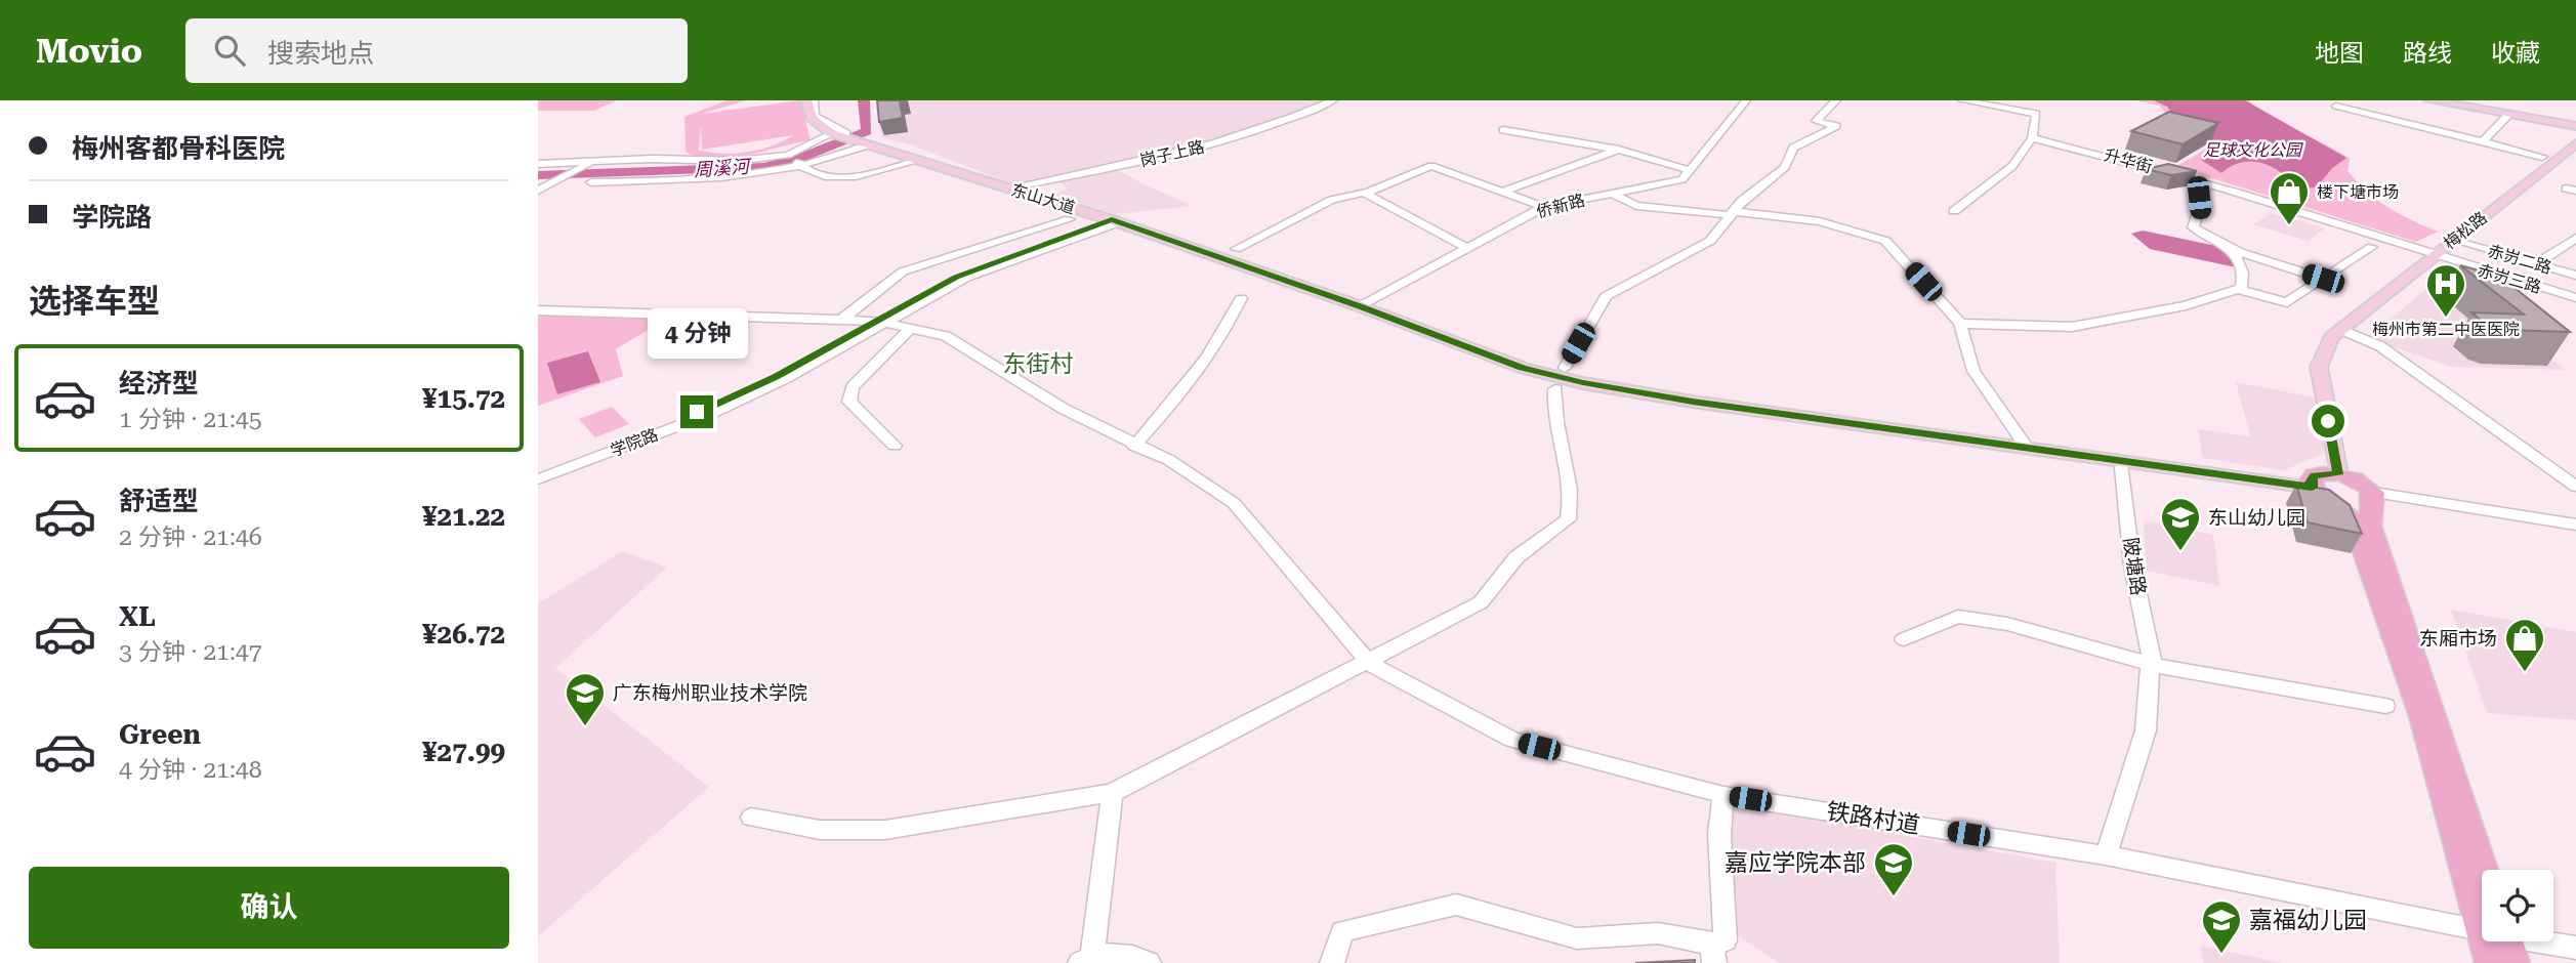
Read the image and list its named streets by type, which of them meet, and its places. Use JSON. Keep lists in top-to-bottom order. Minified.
{"streets":{"main road":["东山大道","梅松路"],"street":["岗子上路","升华街","侨新路","赤岃二路","赤岃三路","学院路","陂塘路","铁路村道"]},"crossings":[["岗子上路","东山大道"],["升华街","梅松路"],["升华街","赤岃三路"],["东山大道","侨新路"],["东山大道","梅松路"],["东山大道","学院路"],["梅松路","赤岃二路"],["梅松路","赤岃三路"]],"districts":["东街村"],"water":["周溪河"],"parks":["足球文化公园"],"places":{"shop":["楼下塘市场","东厢市场"],"hospital":["梅州市第二中医医院"],"school or university":["东山幼儿园","广东梅州职业技术学院","嘉应学院本部","嘉福幼儿园"]},"page":{"header":"Movio","search":"搜索地点","nav":["地图","路线","收藏"],"banner":["梅州客都骨科医院","学院路"],"heading":"选择车型","bubble":"4 分钟","list":[{"name":"经济型","note":"1 分钟 · 21:45","value":"¥15.72"},{"name":"舒适型","note":"2 分钟 · 21:46","value":"¥21.22"},{"name":"XL","note":"3 分钟 · 21:47","value":"¥26.72"},{"name":"Green","note":"4 分钟 · 21:48","value":"¥27.99"}],"buttons":"确认"}}
